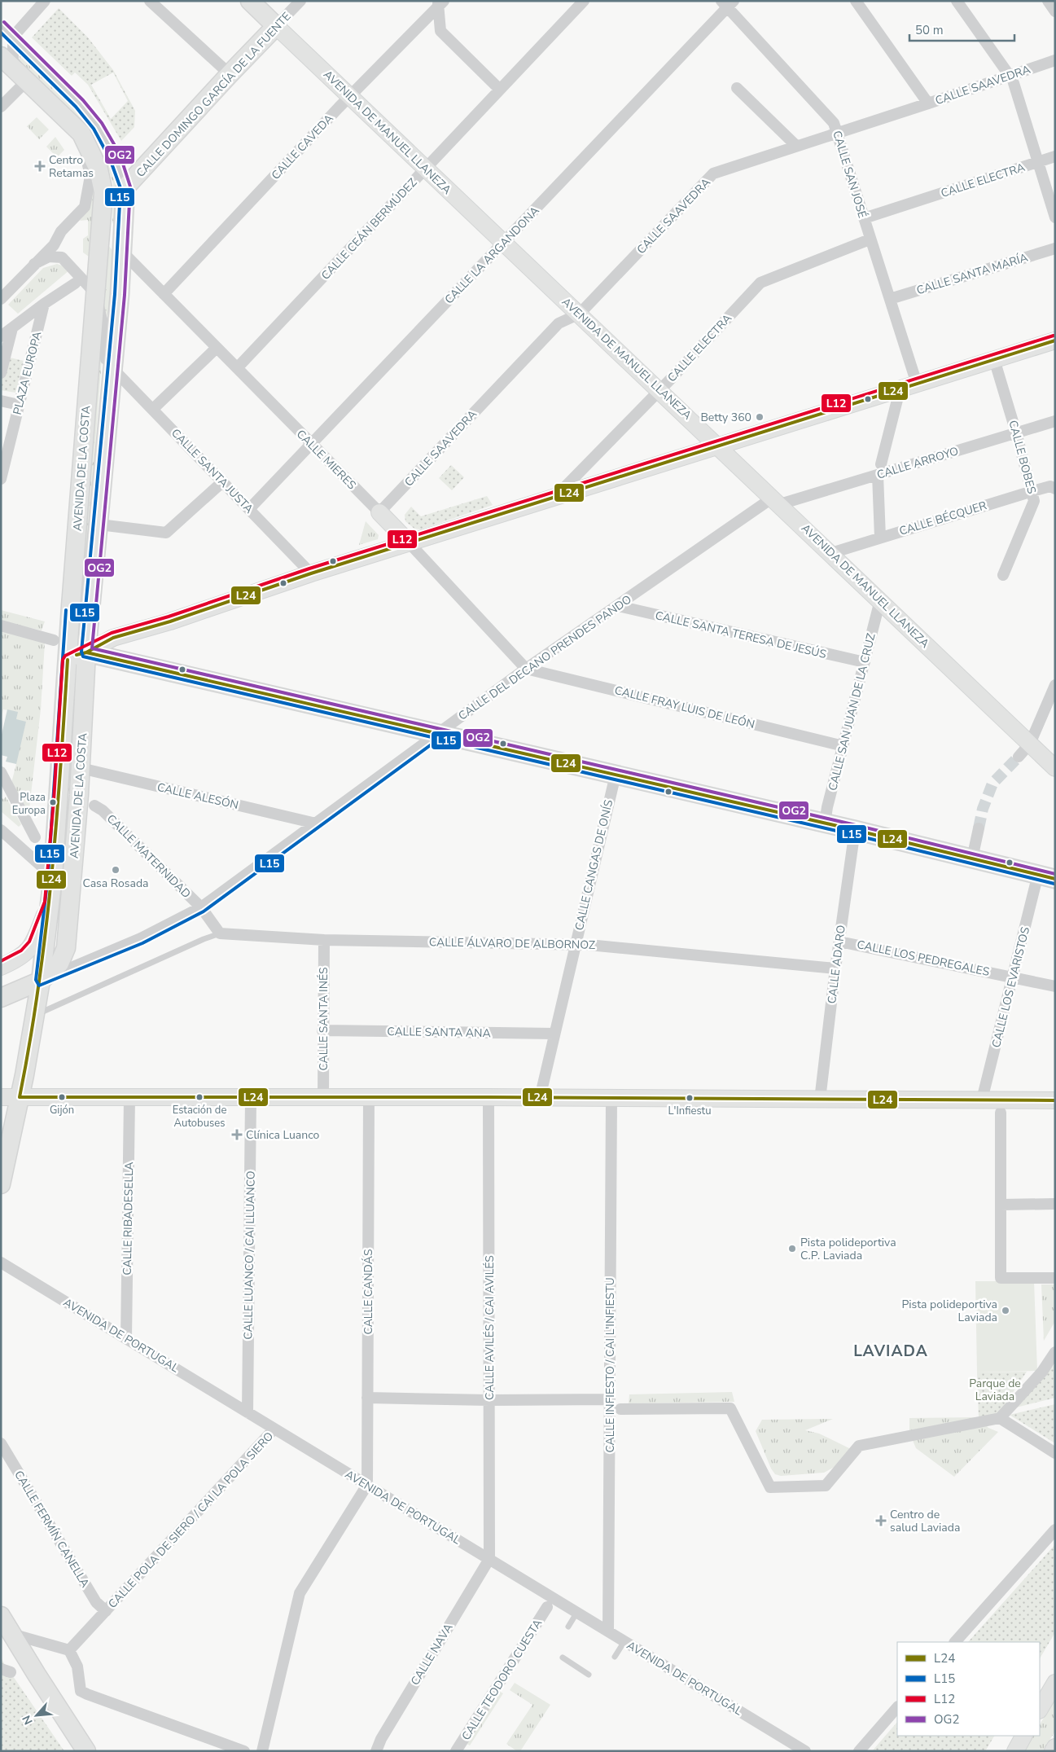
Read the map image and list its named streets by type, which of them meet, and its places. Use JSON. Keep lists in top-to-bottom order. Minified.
{"streets":{"main road":["CALLE DOMINGO GARCÍA DE LA FUENTE","AVENIDA DE MANUEL LLANEZA","AVENIDA DE LA COSTA"],"street":["CALLE SAAVEDRA","CALLE CAVEDA","CALLE SAN JOSÉ","CALLE ELECTRA","CALLE CEÁN BERMÚDEZ","CALLE LA ARGANDONA","CALLE SANTA MARÍA","PLAZA EUROPA","CALLE BOBES","CALLE MIERES","CALLE ARROYO","CALLE SANTA JUSTA","CALLE BÉCQUER","CALLE SANTA TERESA DE JESÚS","CALLE DEL DECANO PRENDES PANDO","CALLE FRAY LUIS DE LEÓN","CALLE SAN JUAN DE LA CRUZ","CALLE ALESÓN","CALLE MATERNIDAD","CALLE CANGAS DE ONÍS","CALLE ÁLVARO DE ALBORNOZ","CALLE LOS PEDREGALES","CALLE ADARO","CALLE LOS EVARISTOS","CALLE SANTA INÉS","CALLE SANTA ANA","CALLE RIBADESELLA","CALLE LUANCO / CAI LLUANCO","CALLE CANDÁS","CALLE AVILÉS / CAI AVILÉS","AVENIDA DE PORTUGAL","CALLE INFIESTO / CAI L'INFIESTU","CALLE POLA DE SIERO / CAI LA POLA SIERO","CALLE FERMÍN CANELLA","CALLE NAVA","CALLE TEODORO CUESTA"]},"crossings":[["CALLE SAAVEDRA","AVENIDA DE MANUEL LLANEZA"],["CALLE SAAVEDRA","CALLE SAN JOSÉ"],["CALLE SAAVEDRA","CALLE MIERES"],["CALLE DOMINGO GARCÍA DE LA FUENTE","AVENIDA DE MANUEL LLANEZA"],["CALLE DOMINGO GARCÍA DE LA FUENTE","AVENIDA DE LA COSTA"],["AVENIDA DE MANUEL LLANEZA","CALLE CAVEDA"],["AVENIDA DE MANUEL LLANEZA","CALLE ELECTRA"],["AVENIDA DE MANUEL LLANEZA","CALLE CEÁN BERMÚDEZ"],["AVENIDA DE MANUEL LLANEZA","CALLE LA ARGANDONA"],["AVENIDA DE MANUEL LLANEZA","CALLE ARROYO"],["AVENIDA DE MANUEL LLANEZA","CALLE BÉCQUER"],["AVENIDA DE MANUEL LLANEZA","CALLE DEL DECANO PRENDES PANDO"],["AVENIDA DE MANUEL LLANEZA","CALLE SAN JUAN DE LA CRUZ"],["CALLE CAVEDA","CALLE MIERES"],["CALLE SAN JOSÉ","CALLE ELECTRA"],["CALLE SAN JOSÉ","CALLE LA ARGANDONA"],["CALLE SAN JOSÉ","CALLE SANTA MARÍA"],["CALLE CEÁN BERMÚDEZ","CALLE MIERES"],["CALLE LA ARGANDONA","CALLE MIERES"],["CALLE LA ARGANDONA","CALLE SANTA JUSTA"],["CALLE BOBES","CALLE ARROYO"],["CALLE BOBES","CALLE BÉCQUER"],["CALLE MIERES","AVENIDA DE LA COSTA"],["CALLE MIERES","CALLE DEL DECANO PRENDES PANDO"],["CALLE MIERES","CALLE FRAY LUIS DE LEÓN"],["CALLE ARROYO","CALLE DEL DECANO PRENDES PANDO"],["AVENIDA DE LA COSTA","CALLE SANTA JUSTA"],["AVENIDA DE LA COSTA","CALLE DEL DECANO PRENDES PANDO"],["AVENIDA DE LA COSTA","CALLE ALESÓN"],["CALLE SANTA TERESA DE JESÚS","CALLE DEL DECANO PRENDES PANDO"],["CALLE SANTA TERESA DE JESÚS","CALLE SAN JUAN DE LA CRUZ"],["CALLE DEL DECANO PRENDES PANDO","CALLE FRAY LUIS DE LEÓN"],["CALLE DEL DECANO PRENDES PANDO","CALLE ALESÓN"],["CALLE DEL DECANO PRENDES PANDO","CALLE MATERNIDAD"],["CALLE FRAY LUIS DE LEÓN","CALLE SAN JUAN DE LA CRUZ"],["CALLE CANGAS DE ONÍS","CALLE ÁLVARO DE ALBORNOZ"],["CALLE CANGAS DE ONÍS","CALLE SANTA ANA"],["CALLE ÁLVARO DE ALBORNOZ","CALLE ADARO"],["CALLE ÁLVARO DE ALBORNOZ","CALLE SANTA INÉS"],["CALLE LOS PEDREGALES","CALLE ADARO"],["CALLE LOS PEDREGALES","CALLE LOS EVARISTOS"],["CALLE SANTA INÉS","CALLE SANTA ANA"],["CALLE RIBADESELLA","AVENIDA DE PORTUGAL"],["CALLE LUANCO / CAI LLUANCO","AVENIDA DE PORTUGAL"],["CALLE CANDÁS","AVENIDA DE PORTUGAL"],["CALLE AVILÉS / CAI AVILÉS","AVENIDA DE PORTUGAL"],["CALLE AVILÉS / CAI AVILÉS","CALLE NAVA"],["AVENIDA DE PORTUGAL","CALLE INFIESTO / CAI L'INFIESTU"],["AVENIDA DE PORTUGAL","CALLE POLA DE SIERO / CAI LA POLA SIERO"],["AVENIDA DE PORTUGAL","CALLE NAVA"],["CALLE POLA DE SIERO / CAI LA POLA SIERO","CALLE FERMÍN CANELLA"]],"districts":["LAVIADA"],"parks":["Parque de Laviada"],"places":{"health":["Centro Retamas","Clínica Luanco","Centro de salud Laviada"],"other":["Betty 360","Plaza Europa","Casa Rosada","Gijón","Estación de Autobuses","L'Infiestu","Pista polideportiva C.P. Laviada","Pista polideportiva Laviada"]},"lines":["transit line OG2","transit line L15","transit line L12","transit line L24"],"legend":["L24","L15","L12","OG2"],"scale_bar":"50 m","north":"bottom left"}
